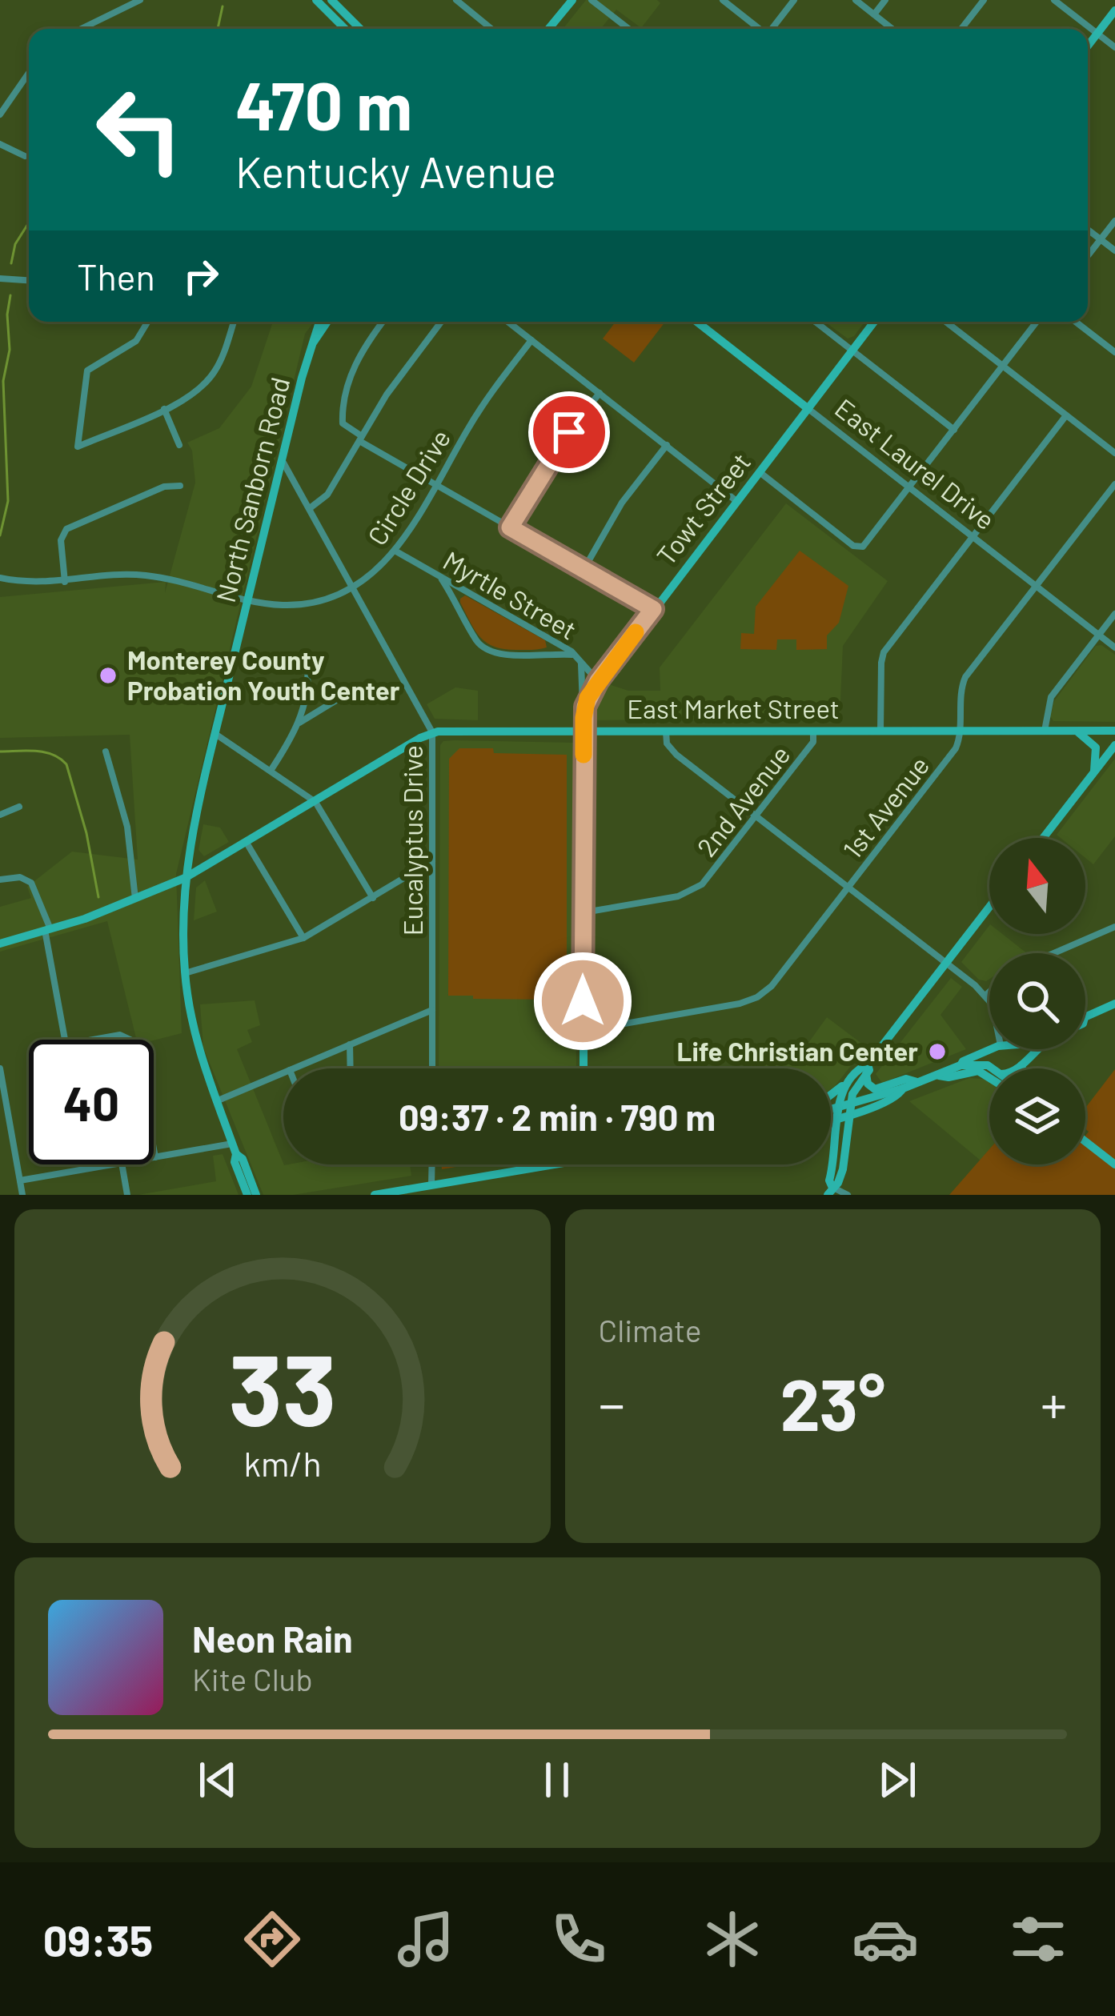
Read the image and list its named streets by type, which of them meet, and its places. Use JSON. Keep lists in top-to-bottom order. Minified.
{"streets":{"main road":["East Laurel Drive","North Sanborn Road","Towt Street","East Market Street"],"street":["Circle Drive","Myrtle Street","2nd Avenue","1st Avenue","Eucalyptus Drive"]},"crossings":[["East Laurel Drive","Towt Street"],["East Laurel Drive","1st Avenue"],["Circle Drive","North Sanborn Road"],["Circle Drive","Myrtle Street"],["Circle Drive","Eucalyptus Drive"],["North Sanborn Road","East Market Street"],["North Sanborn Road","Eucalyptus Drive"],["Towt Street","Myrtle Street"],["Towt Street","East Market Street"],["Towt Street","2nd Avenue"],["Towt Street","1st Avenue"],["East Market Street","2nd Avenue"],["East Market Street","1st Avenue"],["East Market Street","Eucalyptus Drive"]],"places":["Monterey County Probation Youth Center","Life Christian Center"],"north":"top","page":{"turn":["470 m","Kentucky Avenue"],"then":"Then","limit":"40","trip":"09:37 · 2 min · 790 m","tile":"Climate","heat":["−","23°","+"],"song":["Neon Rain","Kite Club"],"tabs":"09:35","gauge":["33","km/h"]}}
